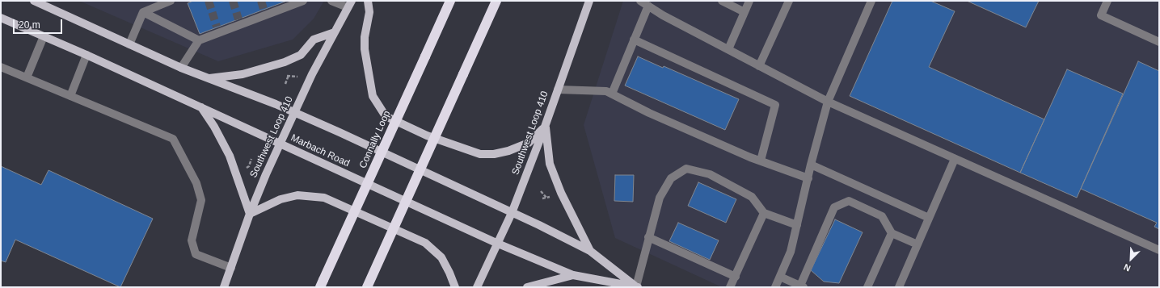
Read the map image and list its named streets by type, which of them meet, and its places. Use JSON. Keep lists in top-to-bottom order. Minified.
{"streets":{"highway":["Connally Loop"],"main road":["Southwest Loop 410","Marbach Road"]},"crossings":[["Southwest Loop 410","Marbach Road"]],"scale_bar":"20 m","north":"bottom left"}
